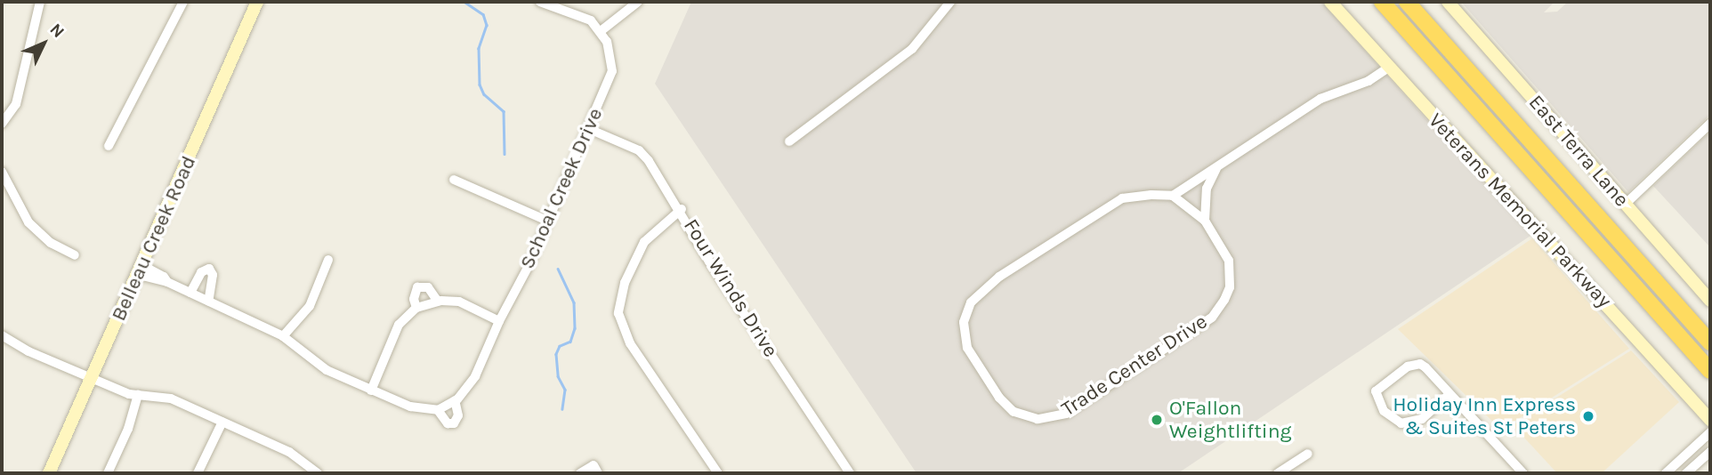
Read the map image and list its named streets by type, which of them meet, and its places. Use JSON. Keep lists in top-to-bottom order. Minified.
{"streets":{"street":["East Terra Lane","Schoal Creek Drive","Veterans Memorial Parkway","Belleau Creek Road","Four Winds Drive","Trade Center Drive"]},"crossings":[["Schoal Creek Drive","Belleau Creek Road"],["Schoal Creek Drive","Four Winds Drive"]],"places":["Holiday Inn Express & Suites St Peters","O'Fallon Weightlifting"],"north":"top right"}
